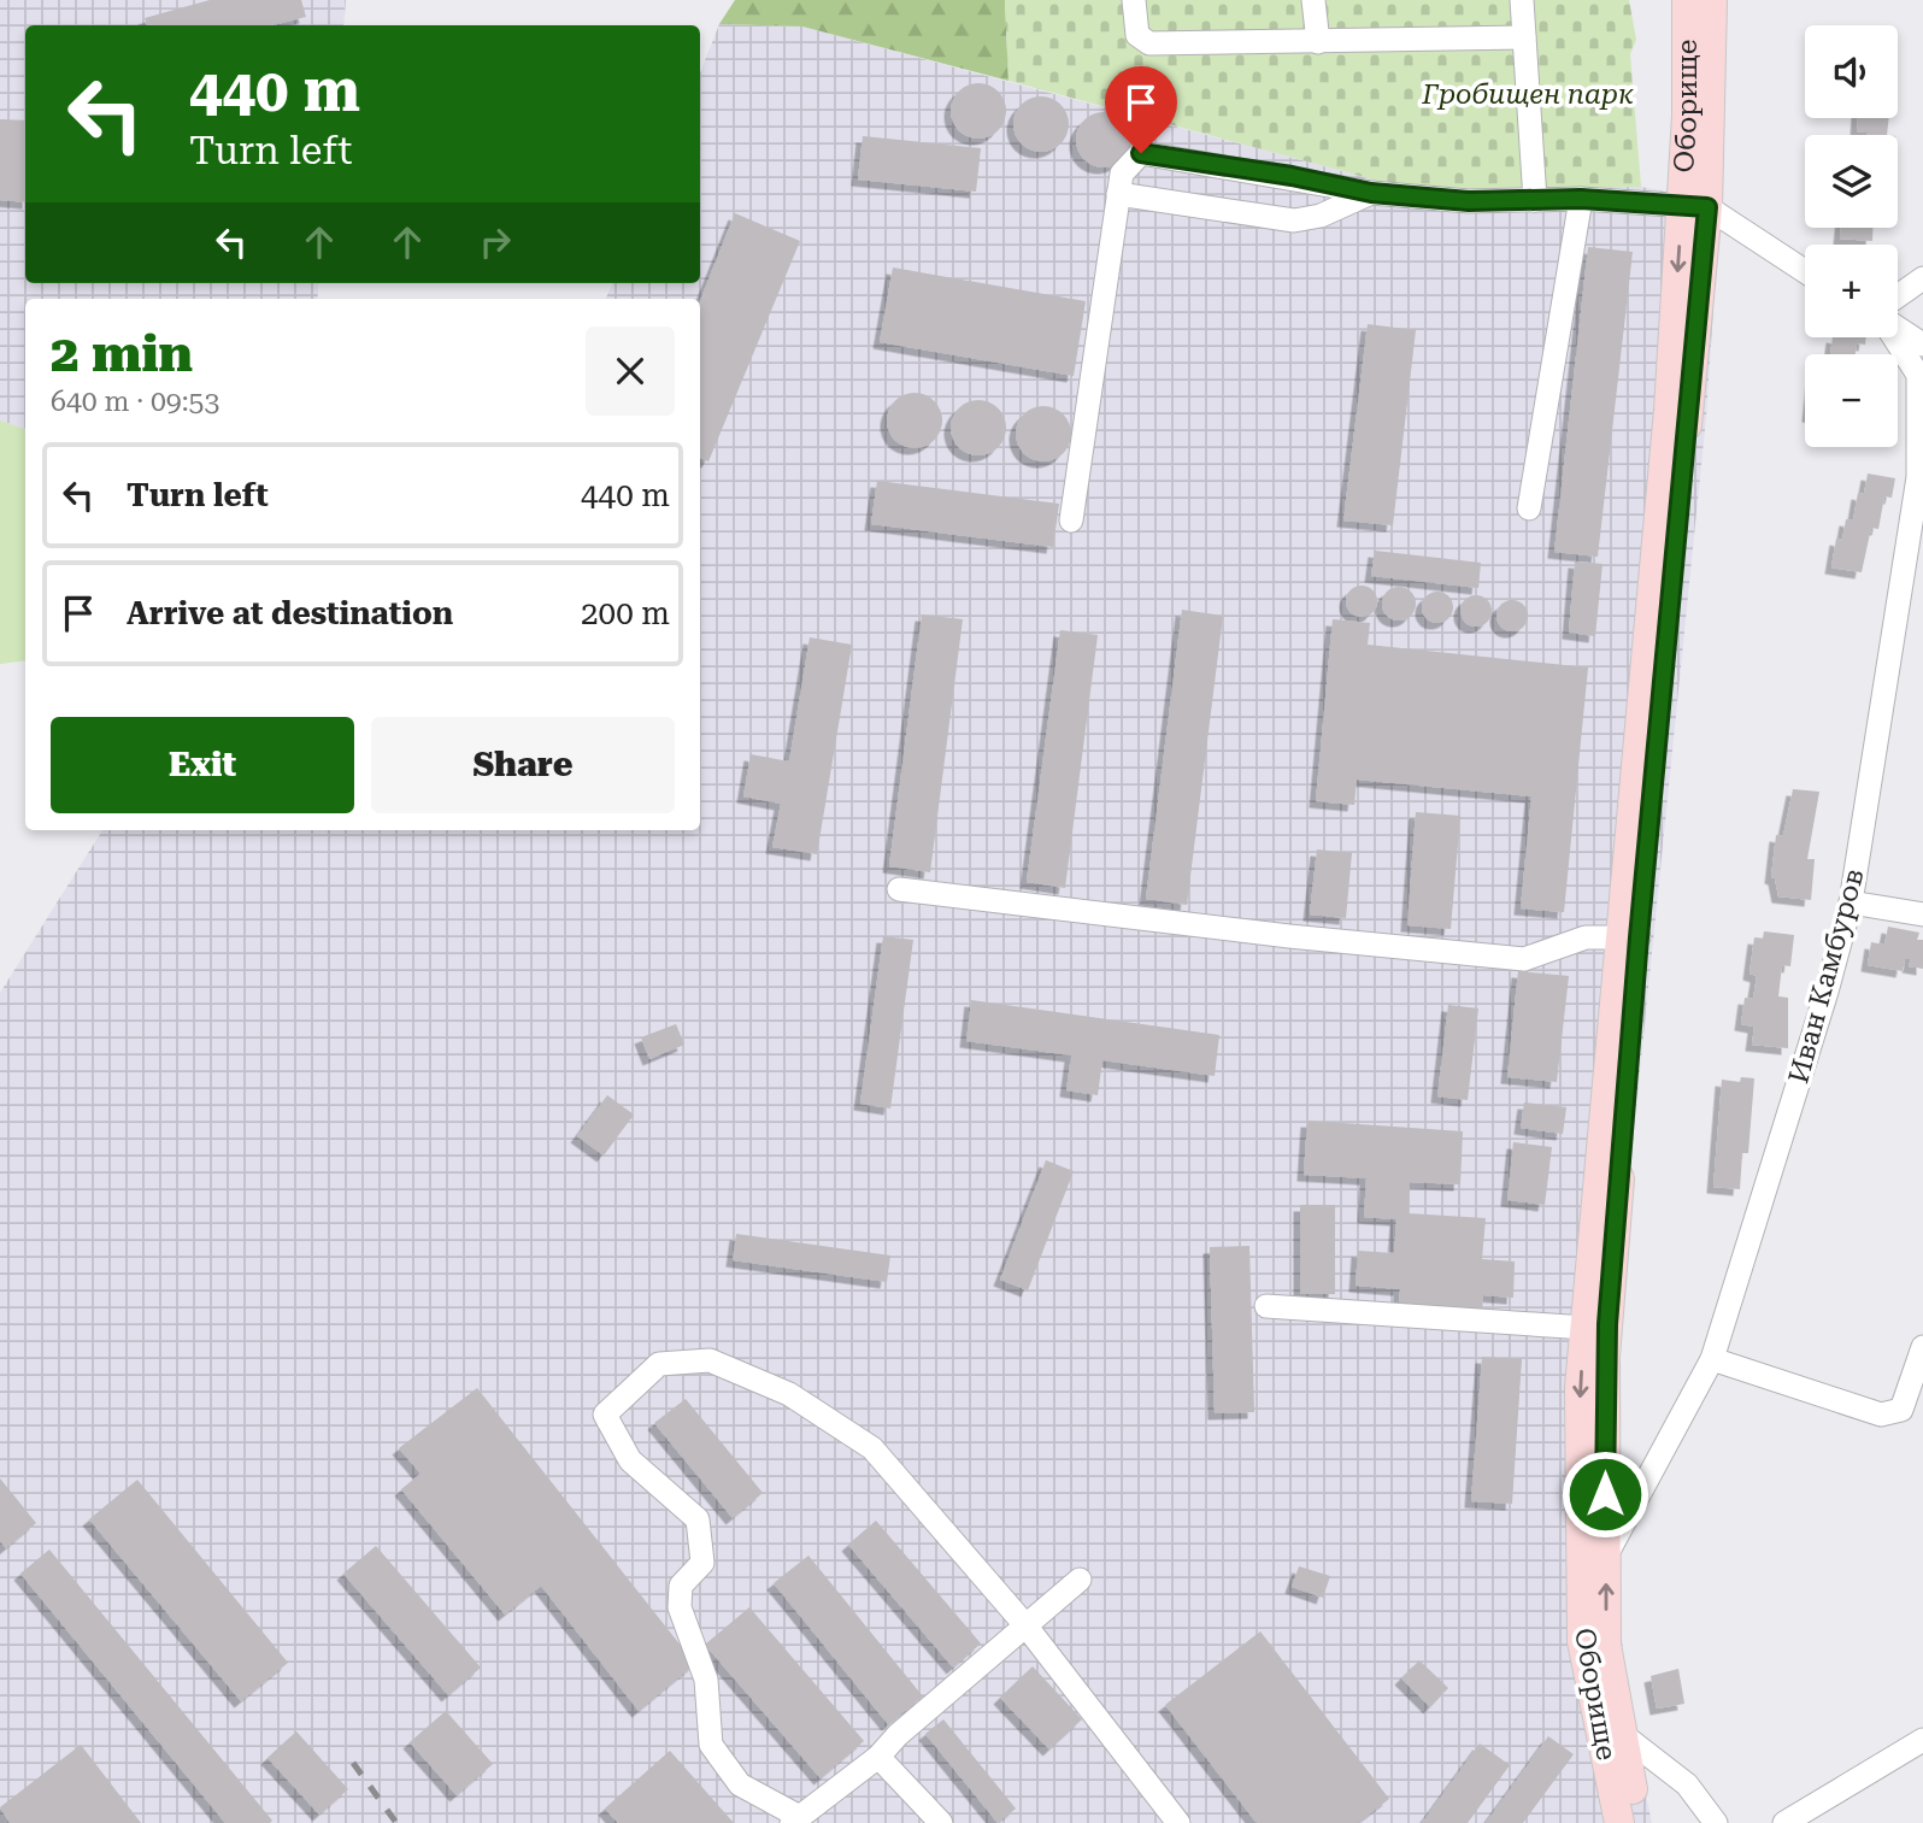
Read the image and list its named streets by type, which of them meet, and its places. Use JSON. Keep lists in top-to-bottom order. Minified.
{"streets":{"main road":["Оборище"],"street":["Иван Камбуров"]},"crossings":[["Оборище","Иван Камбуров"]],"parks":["Гробищен парк"],"page":{"map_buttons":["+","−"],"turn":["440 m","Turn left"],"heading":["2 min","640 m · 09:53"],"list":[{"name":"Turn left","value":"440 m"},{"name":"Arrive at destination","value":"200 m"}],"buttons":["Exit","Share"]}}
